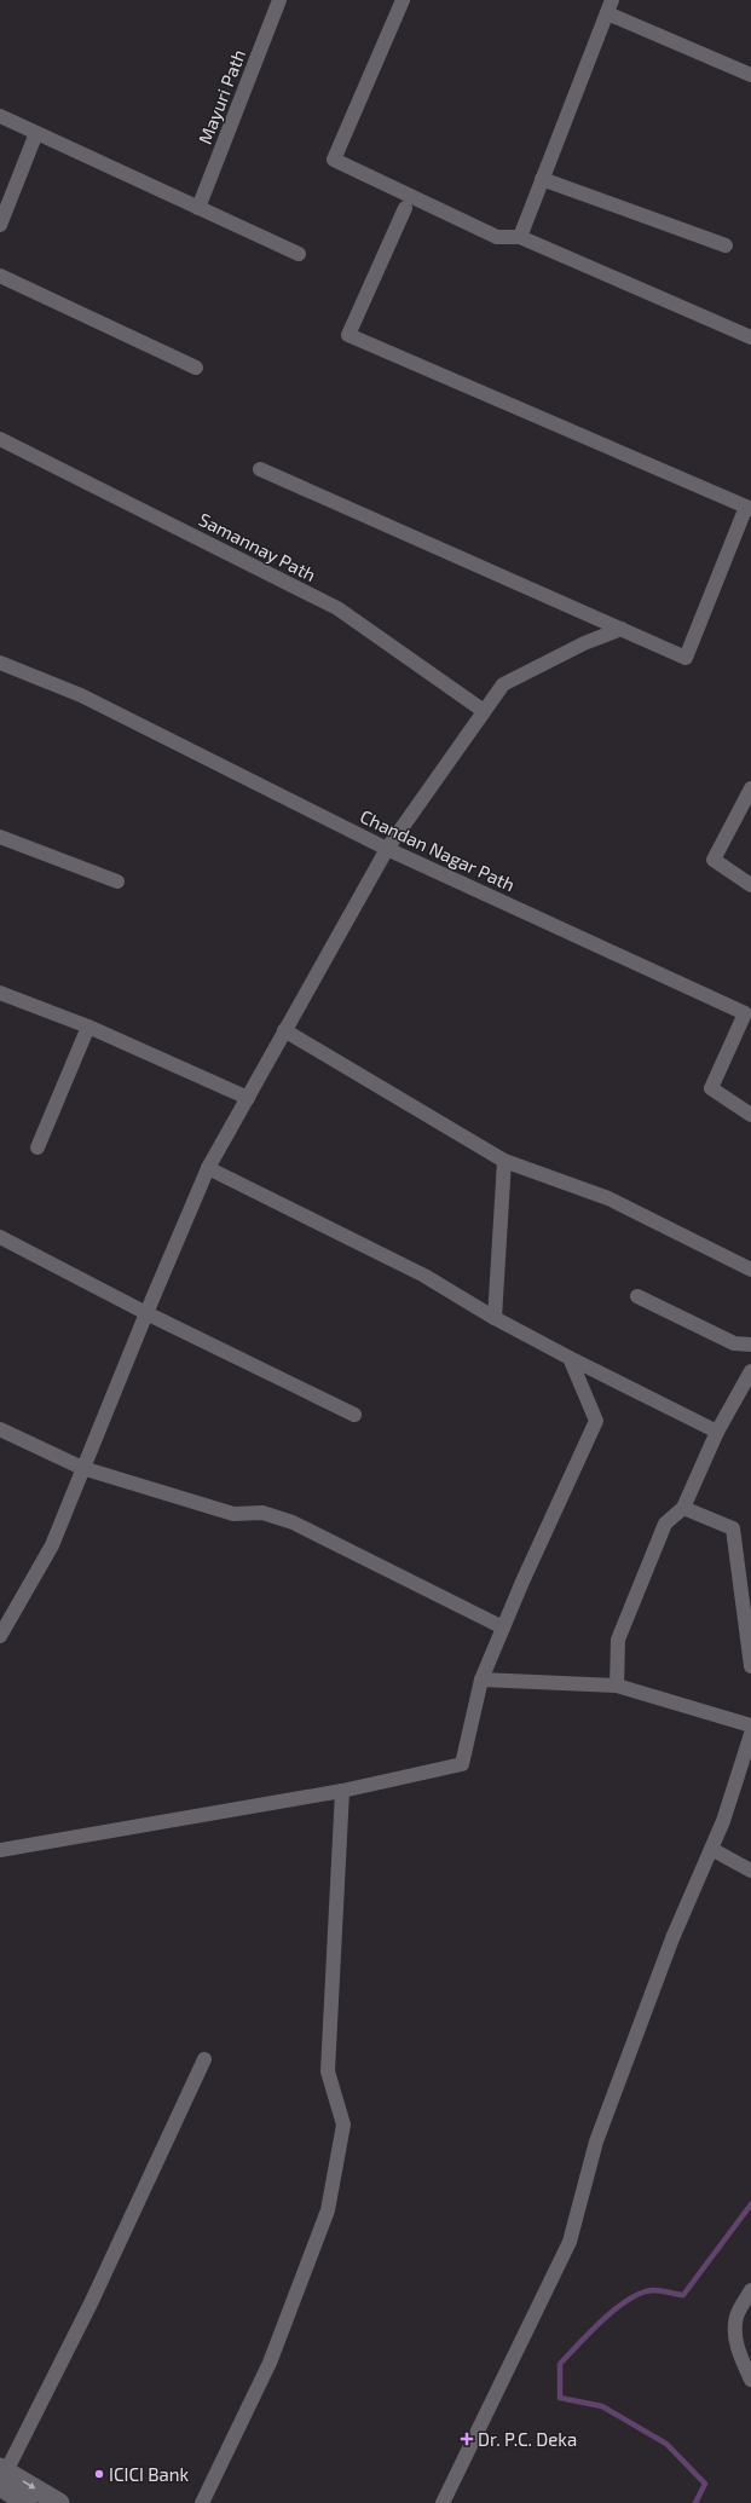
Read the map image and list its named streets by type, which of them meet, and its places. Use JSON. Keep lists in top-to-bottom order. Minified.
{"streets":{"street":["Mayuri Path","Samannay Path","Chandan Nagar Path"]},"places":{"health":["Dr. P.C. Deka"],"other":["ICICI Bank"]}}
